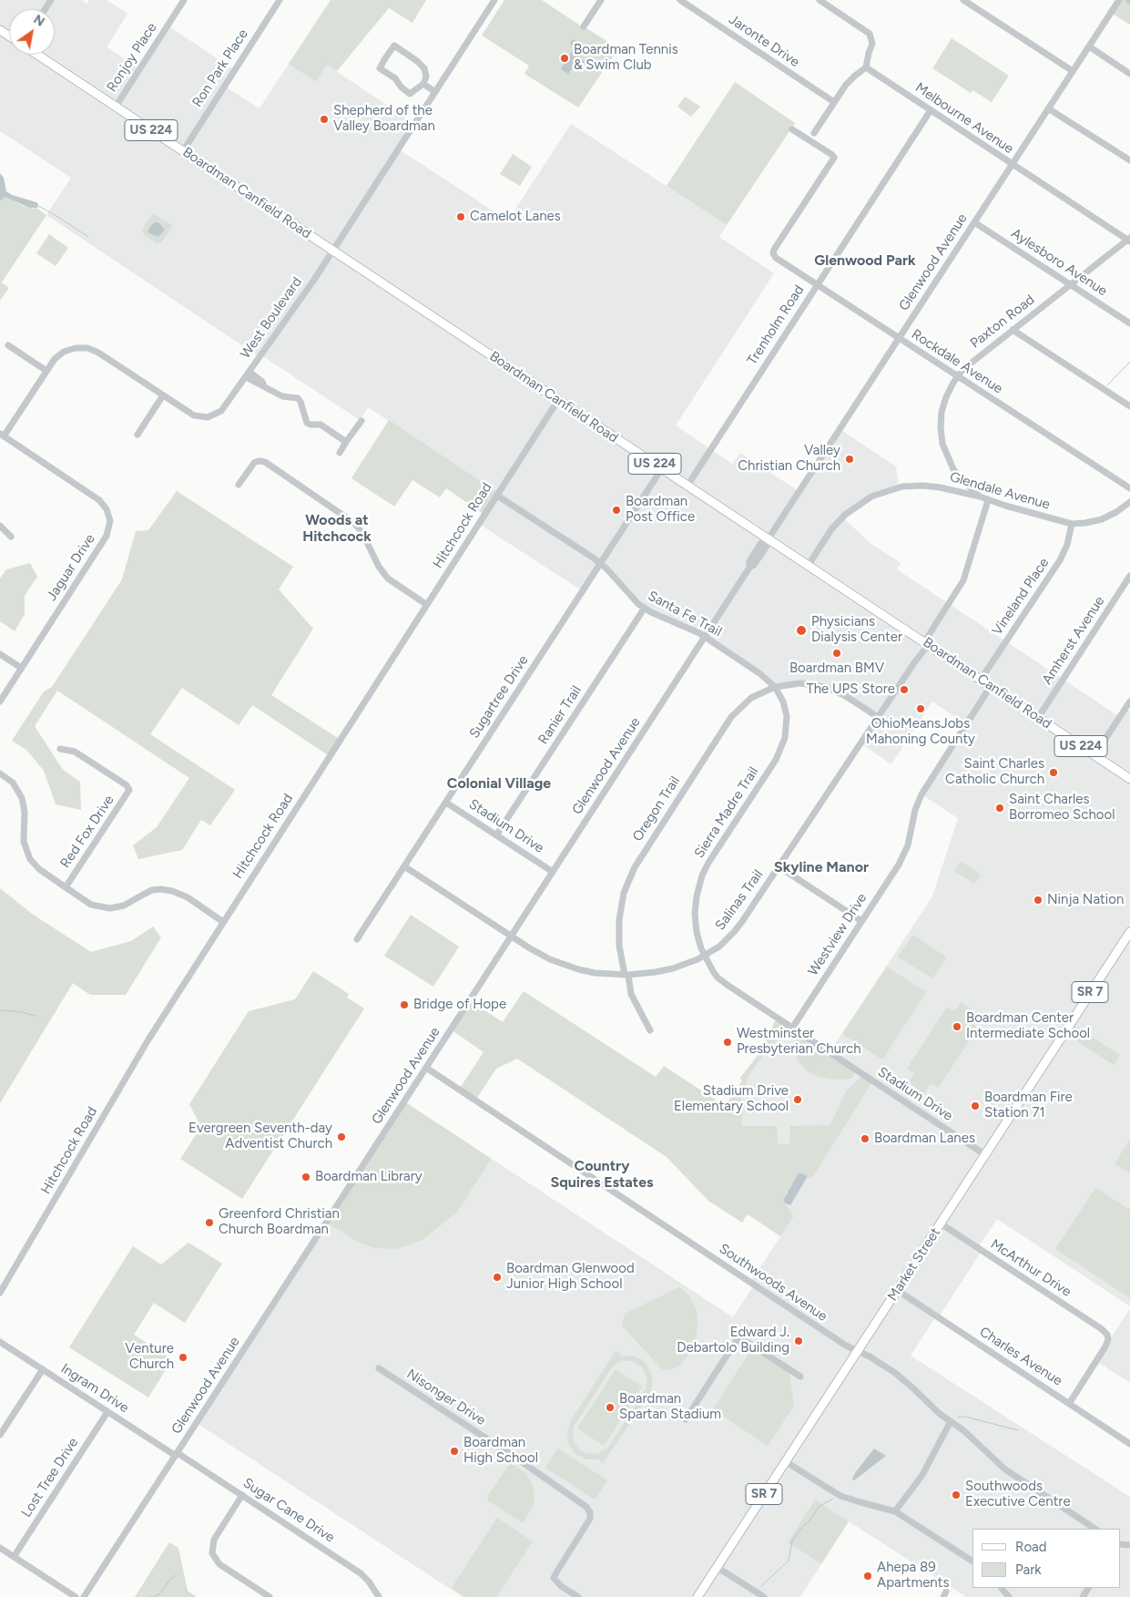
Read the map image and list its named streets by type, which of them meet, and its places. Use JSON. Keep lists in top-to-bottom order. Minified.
{"streets":{"main road":["US 224","Boardman Canfield Road","SR 7","Market Street"],"street":["Jaronte Drive","Ronjoy Place","Ron Park Place","Melbourne Avenue","Glenwood Avenue","Aylesboro Avenue","West Boulevard","Paxton Road","Trenholm Road","Rockdale Avenue","Glendale Avenue","Hitchcock Road","Jaguar Drive","Vineland Place","Santa Fe Trail","Amherst Avenue","Sugartree Drive","Ranier Trail","Oregon Trail","Sierra Madre Trail","Stadium Drive","Red Fox Drive","Salinas Trail","Westview Drive","McArthur Drive","Southwoods Avenue","Charles Avenue","Ingram Drive","Nisonger Drive","Lost Tree Drive","Sugar Cane Drive"]},"crossings":[["Ronjoy Place","Boardman Canfield Road"],["Ron Park Place","Boardman Canfield Road"],["Melbourne Avenue","Glenwood Avenue"],["Melbourne Avenue","Paxton Road"],["Melbourne Avenue","Trenholm Road"],["Boardman Canfield Road","Glenwood Avenue"],["Boardman Canfield Road","West Boulevard"],["Boardman Canfield Road","Trenholm Road"],["Boardman Canfield Road","Glendale Avenue"],["Boardman Canfield Road","Hitchcock Road"],["Boardman Canfield Road","Vineland Place"],["Boardman Canfield Road","Amherst Avenue"],["Boardman Canfield Road","Sugartree Drive"],["Boardman Canfield Road","Salinas Trail"],["Boardman Canfield Road","Westview Drive"],["Glenwood Avenue","Aylesboro Avenue"],["Glenwood Avenue","Rockdale Avenue"],["Glenwood Avenue","Santa Fe Trail"],["Glenwood Avenue","Stadium Drive"],["Glenwood Avenue","Salinas Trail"],["Glenwood Avenue","Southwoods Avenue"],["Glenwood Avenue","Ingram Drive"],["Glenwood Avenue","Sugar Cane Drive"],["Aylesboro Avenue","Paxton Road"],["West Boulevard","Jaguar Drive"],["Paxton Road","Rockdale Avenue"],["Paxton Road","Glendale Avenue"],["Trenholm Road","Rockdale Avenue"],["Glendale Avenue","Vineland Place"],["Glendale Avenue","Salinas Trail"],["Hitchcock Road","Santa Fe Trail"],["Santa Fe Trail","Sugartree Drive"],["Santa Fe Trail","Ranier Trail"],["Santa Fe Trail","Oregon Trail"],["Santa Fe Trail","Sierra Madre Trail"],["Sugartree Drive","Stadium Drive"],["Sugartree Drive","Salinas Trail"],["Ranier Trail","Stadium Drive"],["Oregon Trail","Sierra Madre Trail"],["Oregon Trail","Salinas Trail"],["Sierra Madre Trail","Stadium Drive"],["Sierra Madre Trail","Salinas Trail"],["Stadium Drive","Salinas Trail"],["Stadium Drive","Westview Drive"],["Stadium Drive","Market Street"],["Market Street","McArthur Drive"],["Market Street","Southwoods Avenue"],["Market Street","Charles Avenue"],["McArthur Drive","Charles Avenue"],["Ingram Drive","Lost Tree Drive"],["Ingram Drive","Sugar Cane Drive"]],"districts":["Glenwood Park","Woods at Hitchcock","Colonial Village","Skyline Manor","Country Squires Estates"],"places":["Boardman Tennis & Swim Club","Shepherd of the Valley Boardman","Camelot Lanes","Valley Christian Church","Boardman Post Office","Physicians Dialysis Center","Boardman BMV","The UPS Store","OhioMeansJobs Mahoning County","Saint Charles Catholic Church","Saint Charles Borromeo School","Ninja Nation","Bridge of Hope","Boardman Center Intermediate School","Westminster Presbyterian Church","Stadium Drive Elementary School","Boardman Fire Station 71","Evergreen Seventh-day Adventist Church","Boardman Lanes","Boardman Library","Greenford Christian Church Boardman","Boardman Glenwood Junior High School","Edward J. Debartolo Building","Venture Church","Boardman Spartan Stadium","Boardman High School","Southwoods Executive Centre","Ahepa 89 Apartments"],"legend":["Road","Park"],"north":"top right"}
